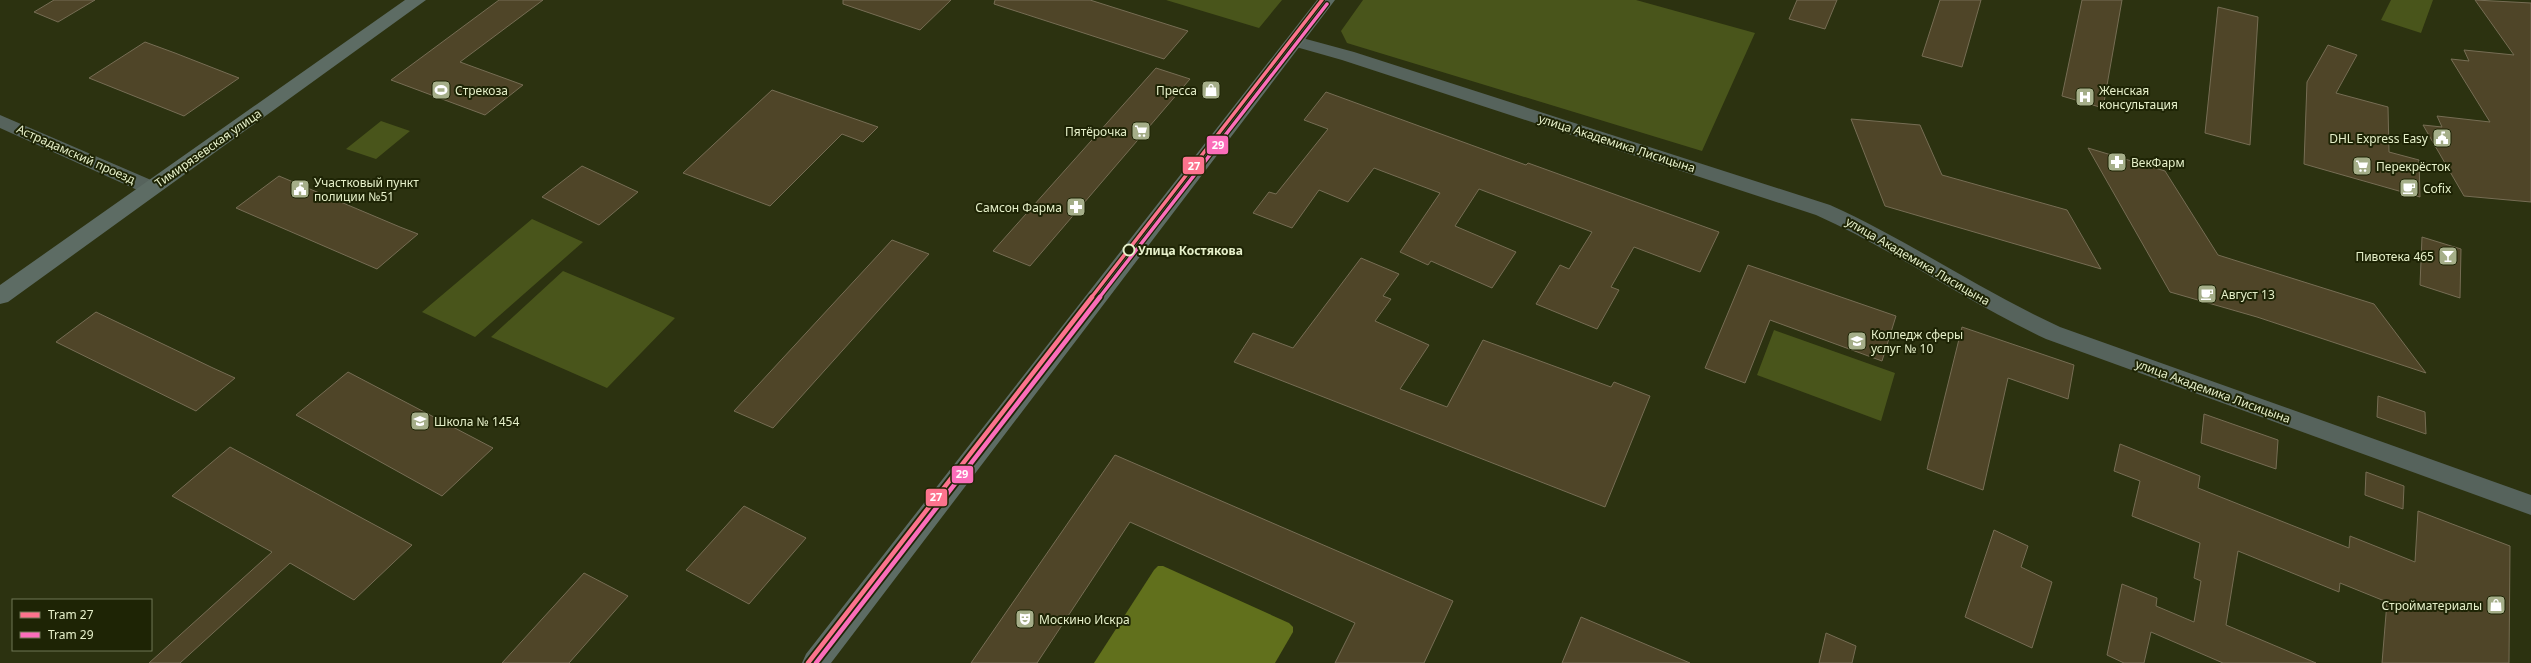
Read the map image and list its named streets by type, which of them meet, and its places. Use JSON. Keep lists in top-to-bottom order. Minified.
{"streets":{"street":["улица Академика Лисицына","Тимирязевская улица","Астрадамский проезд"]},"crossings":[["Тимирязевская улица","Астрадамский проезд"]],"places":{"sports":["Стрекоза"],"shop":["Пресса","Стройматериалы"],"hospital":["Женская консультация"],"supermarket":["Пятёрочка","Перекрёсток"],"public building":["DHL Express Easy","Участковый пункт полиции №51"],"pharmacy":["ВекФарм","Самсон Фарма"],"cafe":["Cofix","Август 13"],"other":["Улица Костякова"],"bar":["Пивотека 465"],"school or university":["Колледж сферы услуг № 10","Школа № 1454"],"theatre":["Москино Искра"]},"lines":["tram line 27","tram line 29"],"legend":["Tram 27","Tram 29"]}
